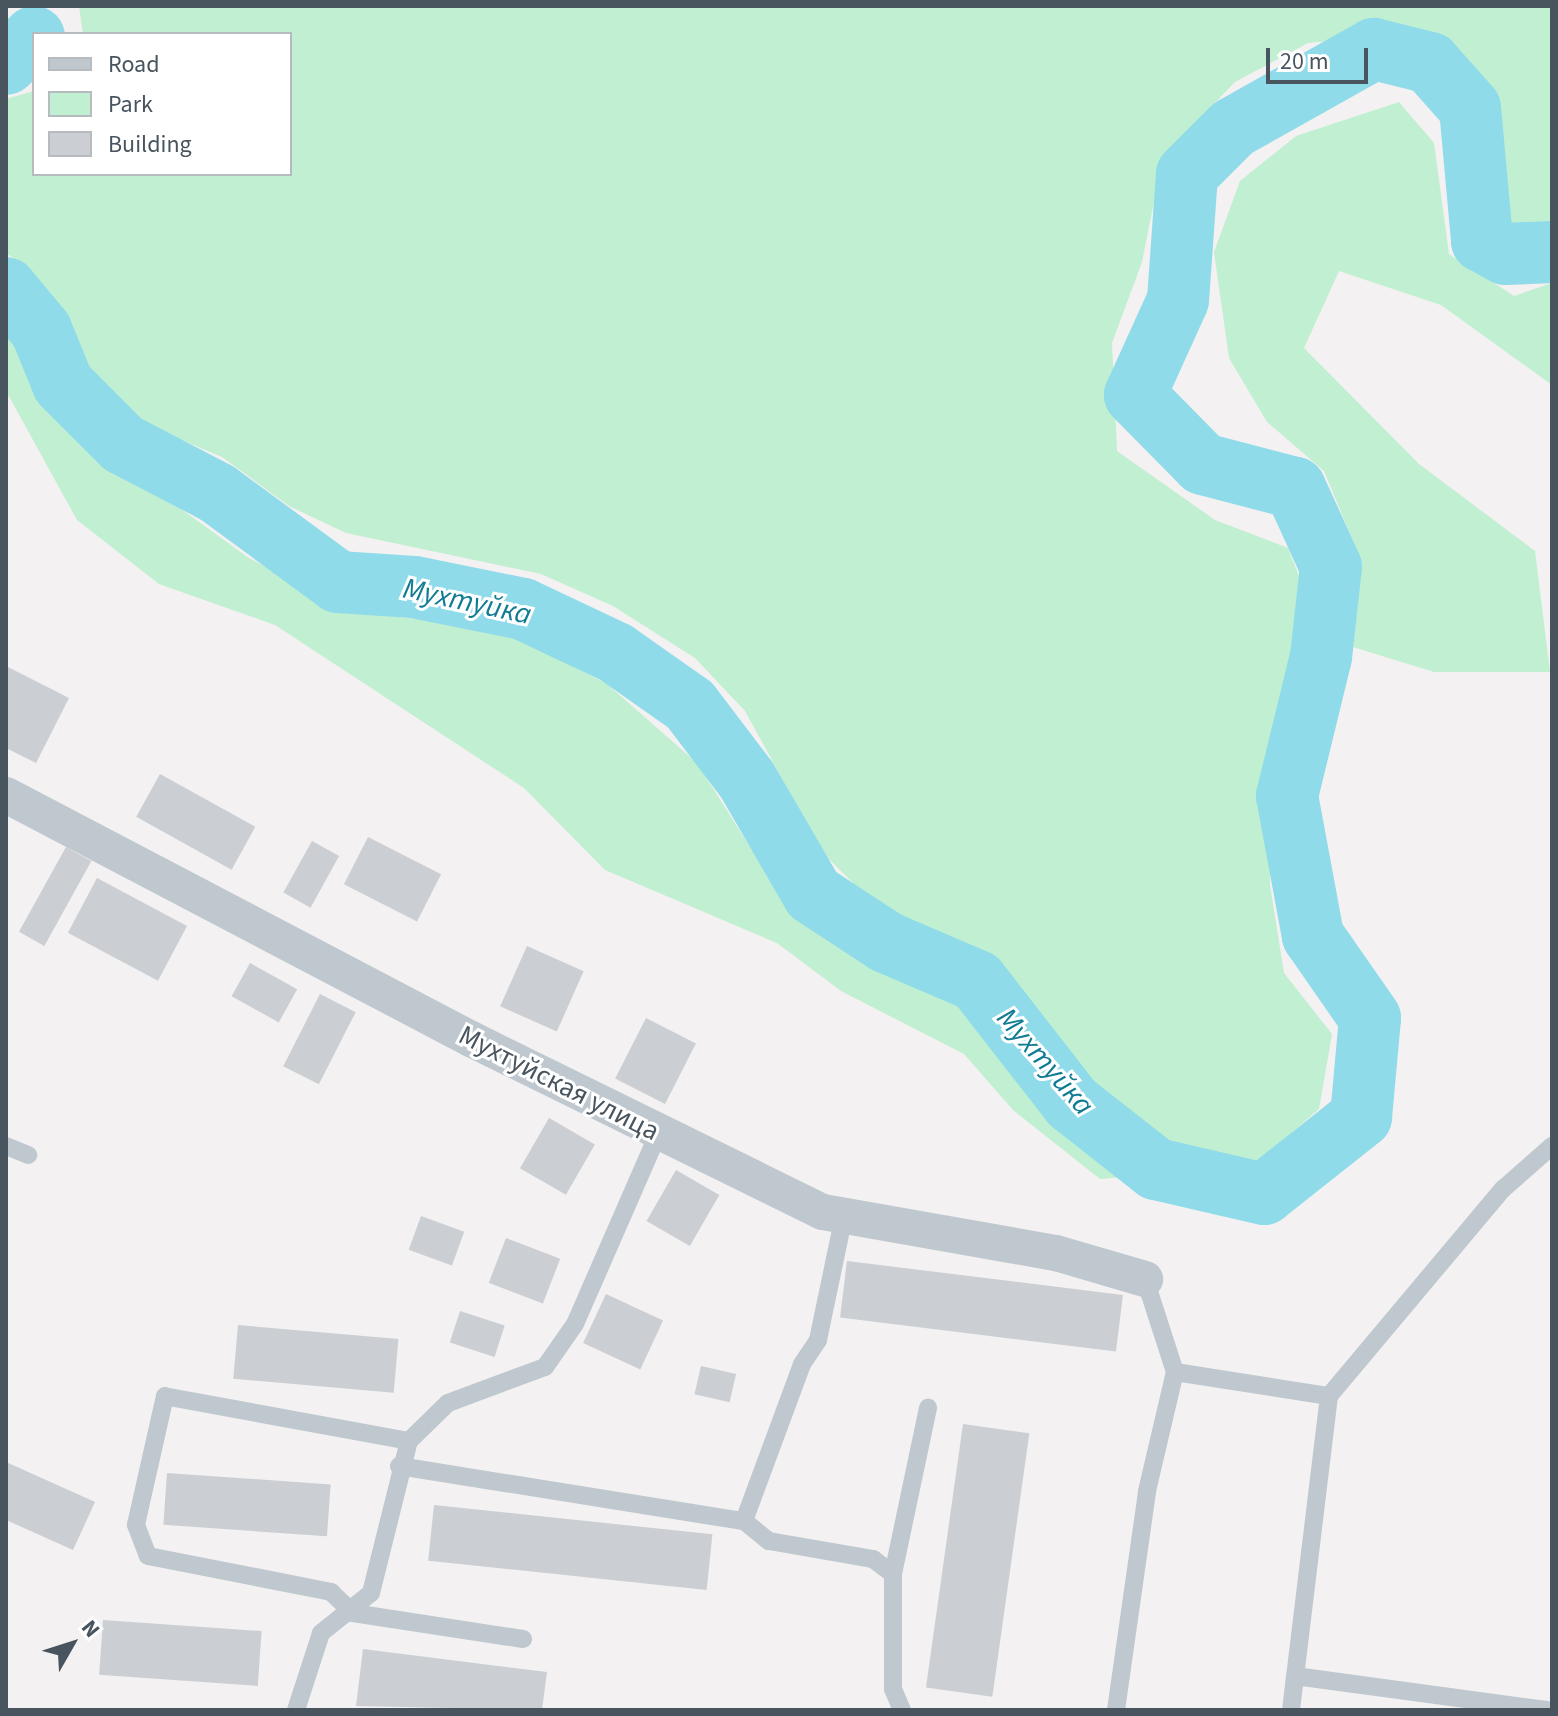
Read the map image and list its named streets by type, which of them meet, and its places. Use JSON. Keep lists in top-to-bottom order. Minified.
{"streets":{"street":["Мухтуйская улица"]},"water":["Мухтуйка"],"legend":["Road","Park","Building"],"scale_bar":"20 m","north":"top right"}
